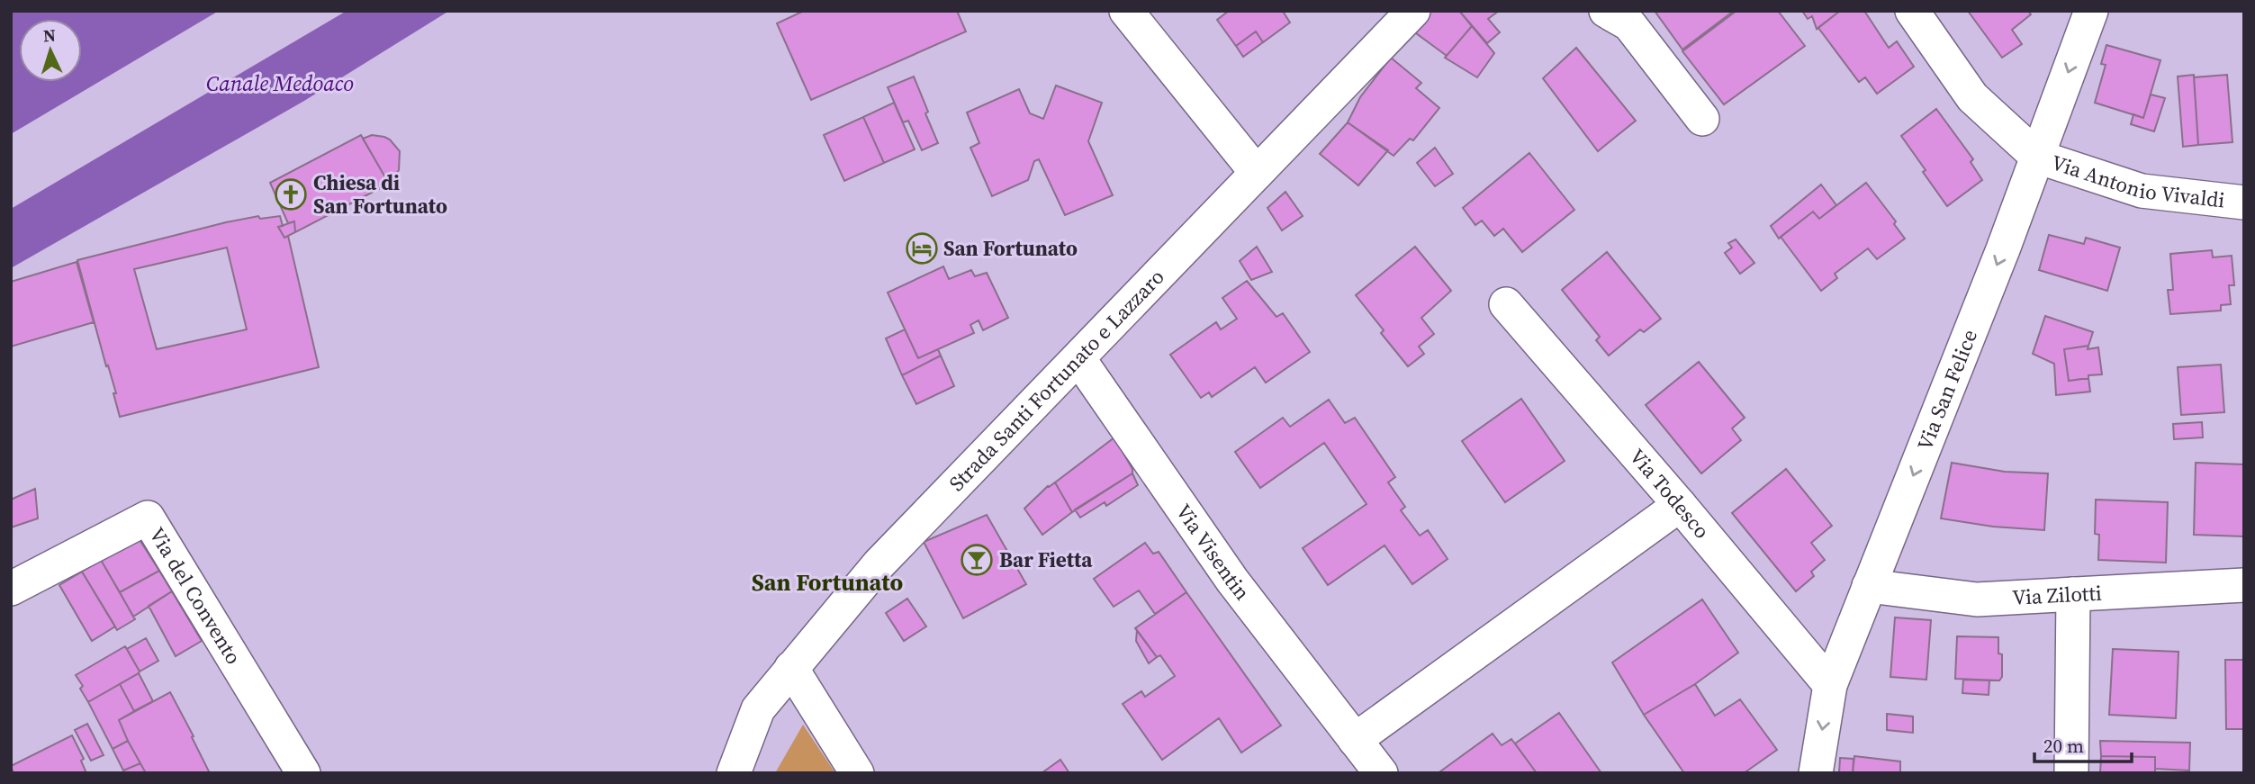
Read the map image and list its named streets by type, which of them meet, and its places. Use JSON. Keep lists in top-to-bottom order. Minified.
{"streets":{"street":["Via Antonio Vivaldi","Strada Santi Fortunato e Lazzaro","Via San Felice","Via Todesco","Via Visentin","Via Zilotti","Via del Convento"]},"crossings":[["Via Antonio Vivaldi","Via San Felice"],["Strada Santi Fortunato e Lazzaro","Via Visentin"],["Via San Felice","Via Todesco"],["Via San Felice","Via Zilotti"]],"one_way":["Via San Felice"],"districts":["San Fortunato"],"water":["Canale Medoaco"],"places":{"church":["Chiesa di San Fortunato"],"hotel":["San Fortunato"],"bar":["Bar Fietta"]},"scale_bar":"20 m","north":"top"}
